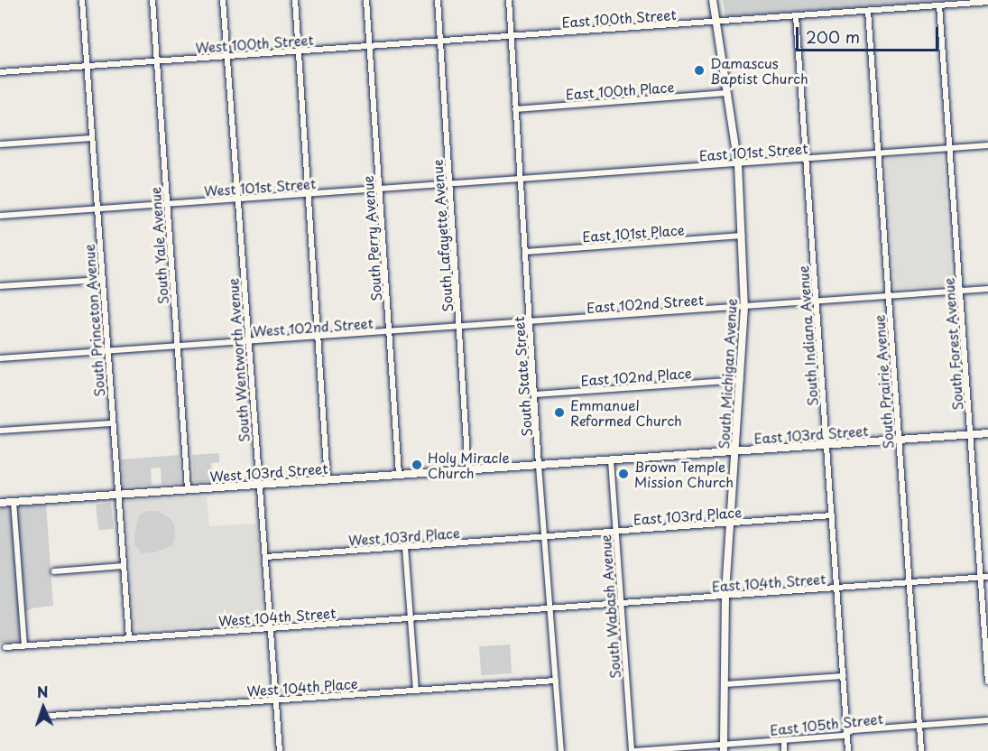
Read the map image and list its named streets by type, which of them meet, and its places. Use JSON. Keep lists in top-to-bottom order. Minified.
{"streets":{"main road":["South Michigan Avenue","East 103rd Street","West 103rd Street"],"street":["East 100th Street","West 100th Street","East 100th Place","East 101st Street","West 101st Street","East 101st Place","South Lafayette Avenue","South Perry Avenue","South Yale Avenue","East 102nd Street","South Princeton Avenue","West 102nd Street","South Indiana Avenue","South Forest Avenue","South Wentworth Avenue","South State Street","East 102nd Place","South Prairie Avenue","East 103rd Place","West 103rd Place","East 104th Street","South Wabash Avenue","West 104th Street","West 104th Place","East 105th Street"]},"crossings":[["East 100th Street","West 100th Street"],["East 100th Street","South Indiana Avenue"],["East 100th Street","South Forest Avenue"],["East 100th Street","South Michigan Avenue"],["East 100th Street","South State Street"],["East 100th Street","South Prairie Avenue"],["West 100th Street","South Lafayette Avenue"],["West 100th Street","South Perry Avenue"],["West 100th Street","South Yale Avenue"],["West 100th Street","South Princeton Avenue"],["West 100th Street","South Wentworth Avenue"],["West 100th Street","South State Street"],["East 100th Place","South Michigan Avenue"],["East 100th Place","South State Street"],["East 101st Street","West 101st Street"],["East 101st Street","South Indiana Avenue"],["East 101st Street","South Forest Avenue"],["East 101st Street","South Michigan Avenue"],["East 101st Street","South State Street"],["East 101st Street","South Prairie Avenue"],["West 101st Street","South Lafayette Avenue"],["West 101st Street","South Perry Avenue"],["West 101st Street","South Yale Avenue"],["West 101st Street","South Princeton Avenue"],["West 101st Street","South Wentworth Avenue"],["West 101st Street","South State Street"],["East 101st Place","South Michigan Avenue"],["East 101st Place","South State Street"],["South Lafayette Avenue","West 102nd Street"],["South Lafayette Avenue","West 103rd Street"],["South Perry Avenue","West 102nd Street"],["South Perry Avenue","West 103rd Street"],["South Yale Avenue","West 102nd Street"],["South Yale Avenue","West 103rd Street"],["East 102nd Street","West 102nd Street"],["East 102nd Street","South Indiana Avenue"],["East 102nd Street","South Forest Avenue"],["East 102nd Street","South Michigan Avenue"],["East 102nd Street","South State Street"],["East 102nd Street","South Prairie Avenue"],["South Princeton Avenue","West 102nd Street"],["South Princeton Avenue","West 103rd Street"],["South Princeton Avenue","West 104th Street"],["West 102nd Street","South Wentworth Avenue"],["West 102nd Street","South State Street"],["South Indiana Avenue","East 103rd Street"],["South Indiana Avenue","East 103rd Place"],["South Indiana Avenue","East 104th Street"],["South Indiana Avenue","East 105th Street"],["South Forest Avenue","East 103rd Street"],["South Forest Avenue","East 104th Street"],["South Wentworth Avenue","West 103rd Street"],["South Wentworth Avenue","West 103rd Place"],["South Wentworth Avenue","West 104th Street"],["South Wentworth Avenue","West 104th Place"],["South Michigan Avenue","East 102nd Place"],["South Michigan Avenue","East 103rd Street"],["South Michigan Avenue","East 103rd Place"],["South Michigan Avenue","East 104th Street"],["South Michigan Avenue","East 105th Street"],["South State Street","East 102nd Place"],["South State Street","East 103rd Street"],["South State Street","West 103rd Street"],["South State Street","East 103rd Place"],["South State Street","West 103rd Place"],["South State Street","East 104th Street"],["South State Street","West 104th Street"],["South State Street","West 104th Place"],["South Prairie Avenue","East 103rd Street"],["South Prairie Avenue","East 104th Street"],["South Prairie Avenue","East 105th Street"],["East 103rd Street","West 103rd Street"],["East 103rd Street","South Wabash Avenue"],["East 103rd Place","West 103rd Place"],["East 103rd Place","South Wabash Avenue"],["East 104th Street","South Wabash Avenue"],["East 104th Street","West 104th Street"],["South Wabash Avenue","East 105th Street"]],"places":["Damascus Baptist Church","Emmanuel Reformed Church","Holy Miracle Church","Brown Temple Mission Church"],"scale_bar":"200 m","north":"top"}
